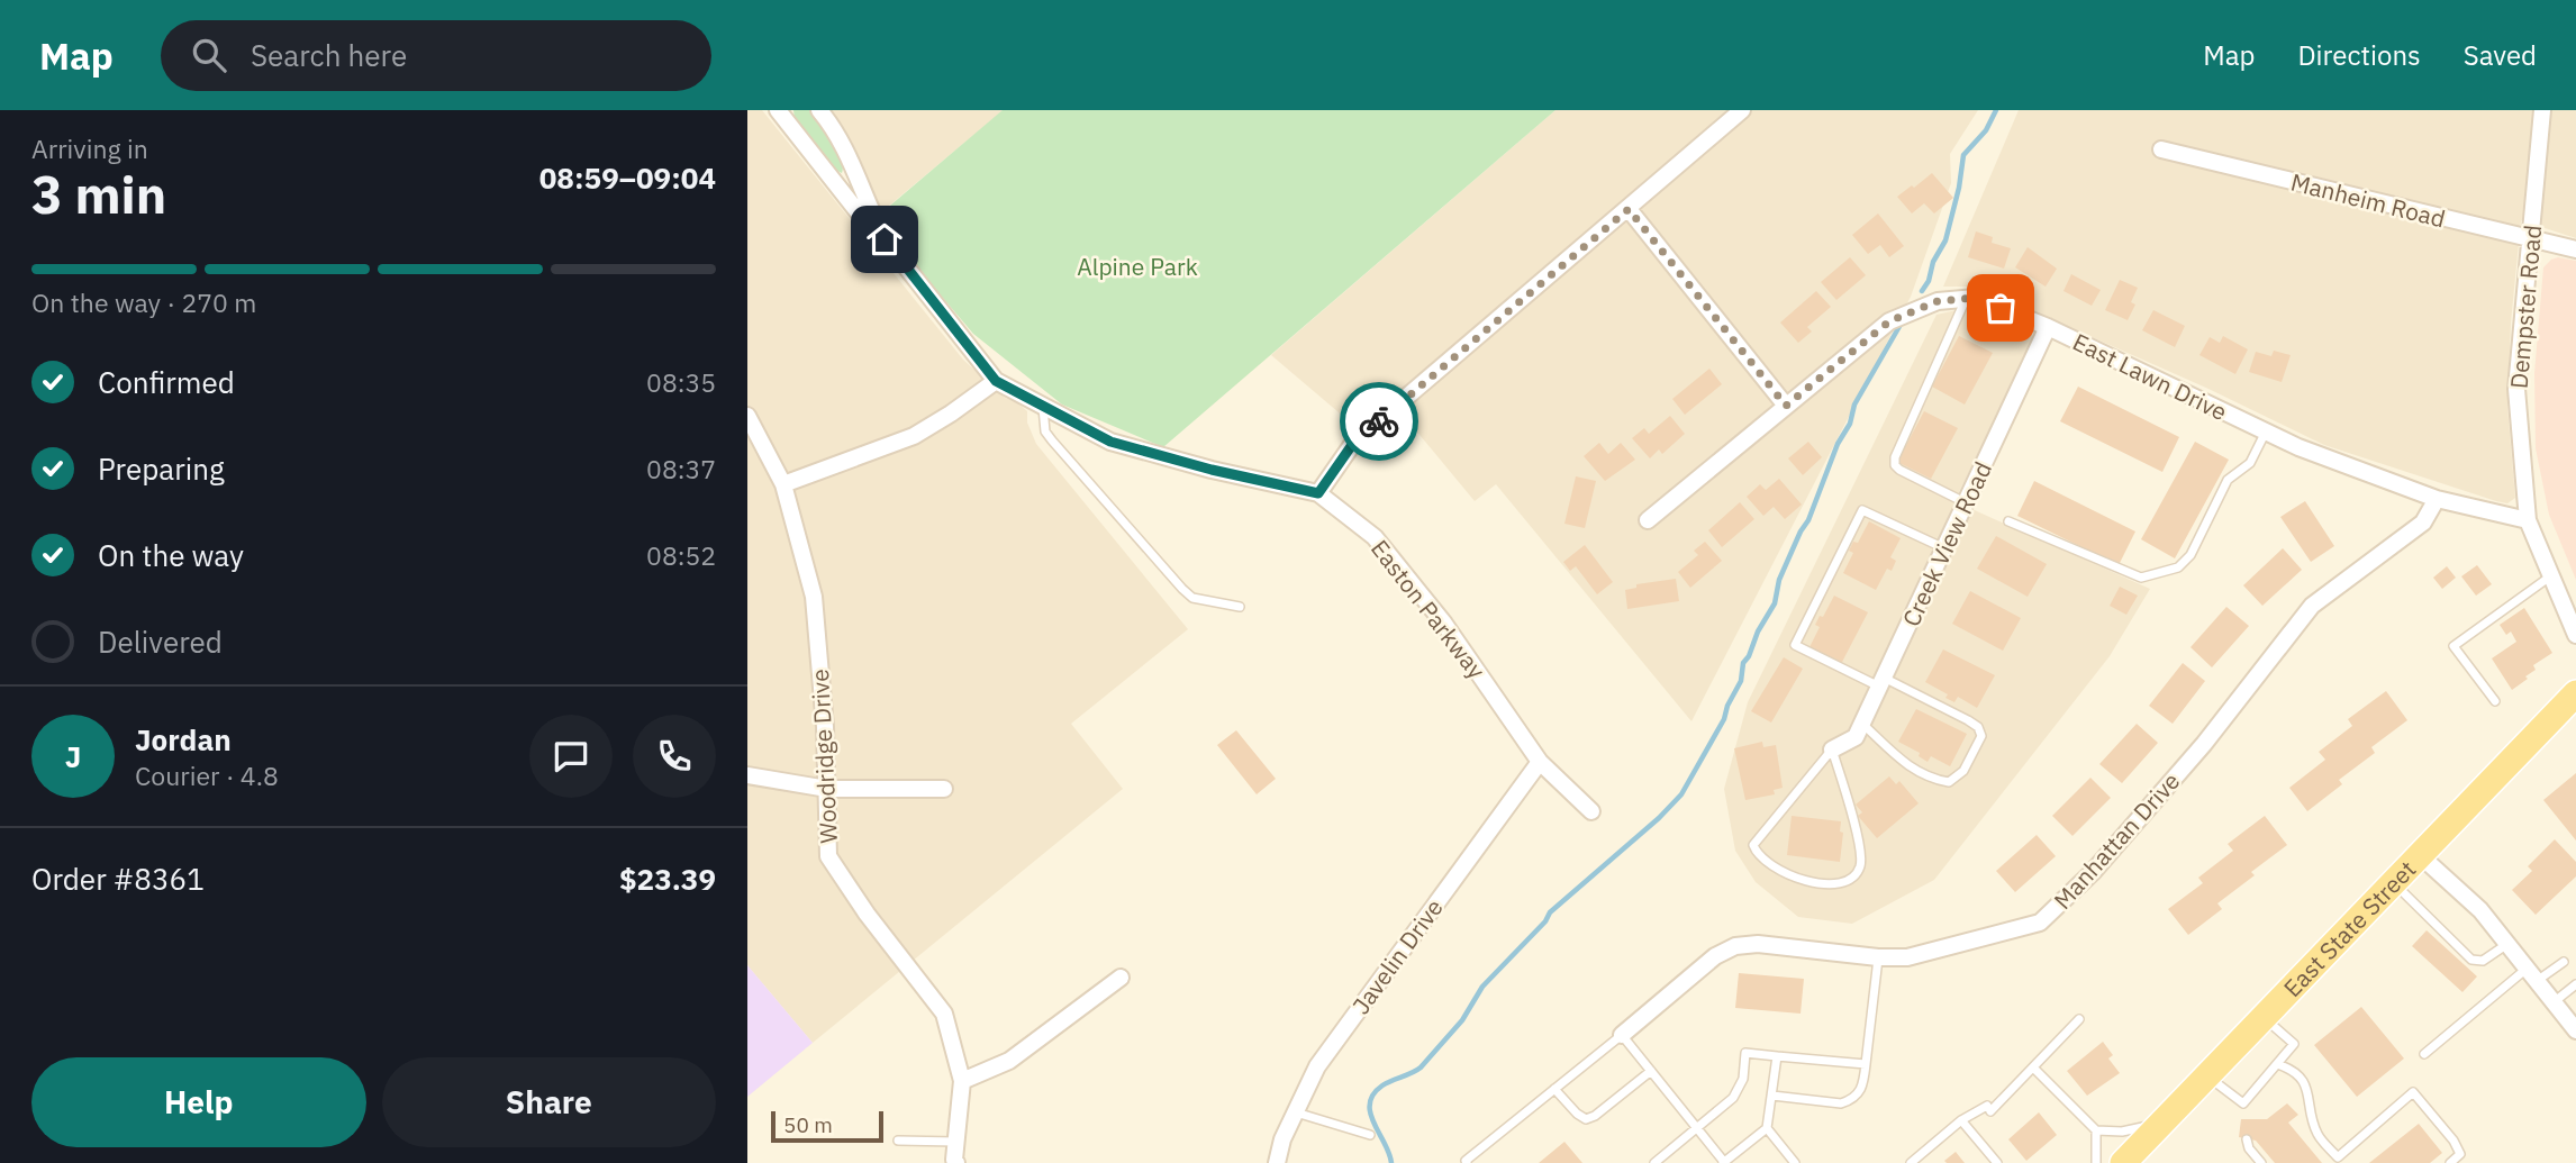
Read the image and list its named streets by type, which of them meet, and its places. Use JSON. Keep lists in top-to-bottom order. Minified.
{"streets":{"main road":["East State Street"],"street":["Manheim Road","Dempster Road","East Lawn Drive","Creek View Road","Easton Parkway","Woodridge Drive","Manhattan Drive","Javelin Drive"]},"crossings":[["Manheim Road","Dempster Road"],["Dempster Road","East Lawn Drive"],["East Lawn Drive","Creek View Road"],["East Lawn Drive","Manhattan Drive"],["Easton Parkway","Javelin Drive"]],"parks":["Alpine Park"],"scale_bar":"50 m","page":{"header":"Map","search":"Search here","nav":["Map","Directions","Saved"],"heading":["3 min","Arriving in","08:59–09:04"],"panel":["Jordan","Courier · 4.8","Order #8361","$23.39"],"bar":"On the way · 270 m","list":[["Confirmed","08:35"],["Preparing","08:37"],["On the way","08:52"],"Delivered"],"round":"J","buttons":["Help","Share"],"scale":"50 m"}}
